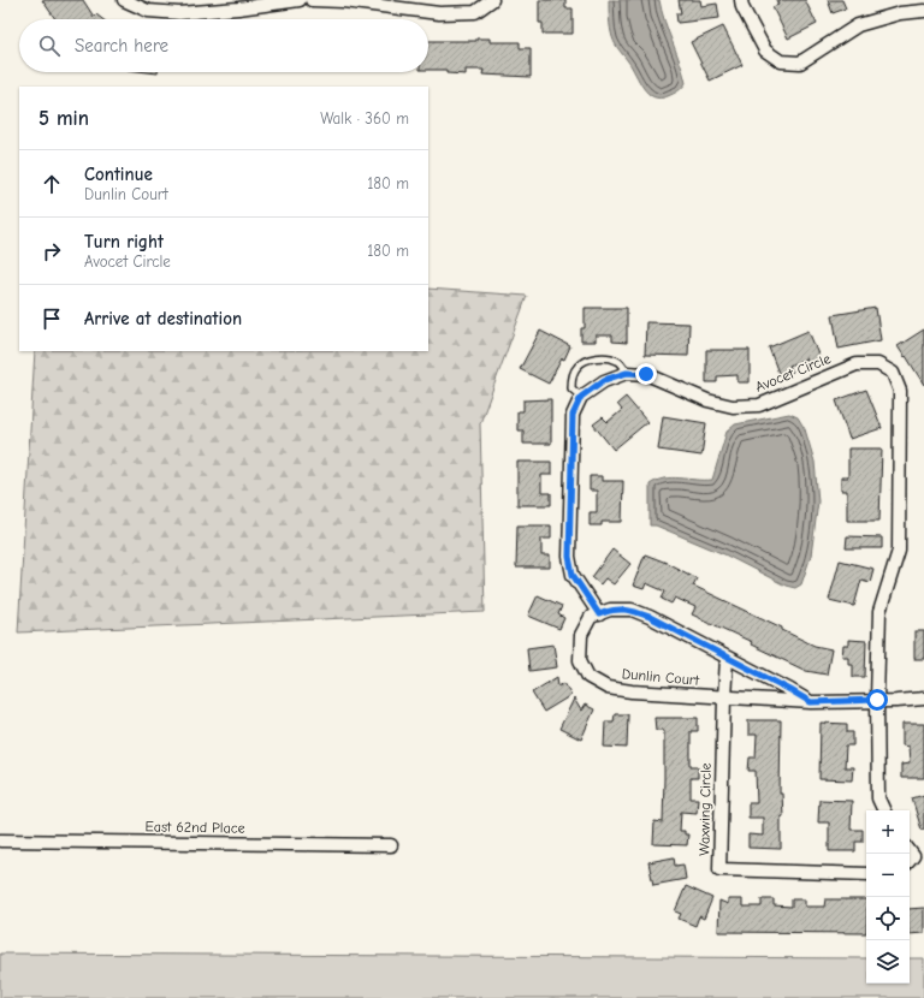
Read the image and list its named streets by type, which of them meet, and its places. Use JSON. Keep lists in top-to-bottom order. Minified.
{"streets":{"street":["Avocet Circle","Dunlin Court","Waxwing Circle","East 62nd Place"]},"crossings":[["Avocet Circle","Dunlin Court"],["Dunlin Court","Waxwing Circle"]],"page":{"search":"Search here","heading":["5 min","Walk · 360 m"],"list":[["Continue","Dunlin Court","180 m"],["Turn right","Avocet Circle","180 m"],"Arrive at destination"],"map_buttons":["+","−"]}}
